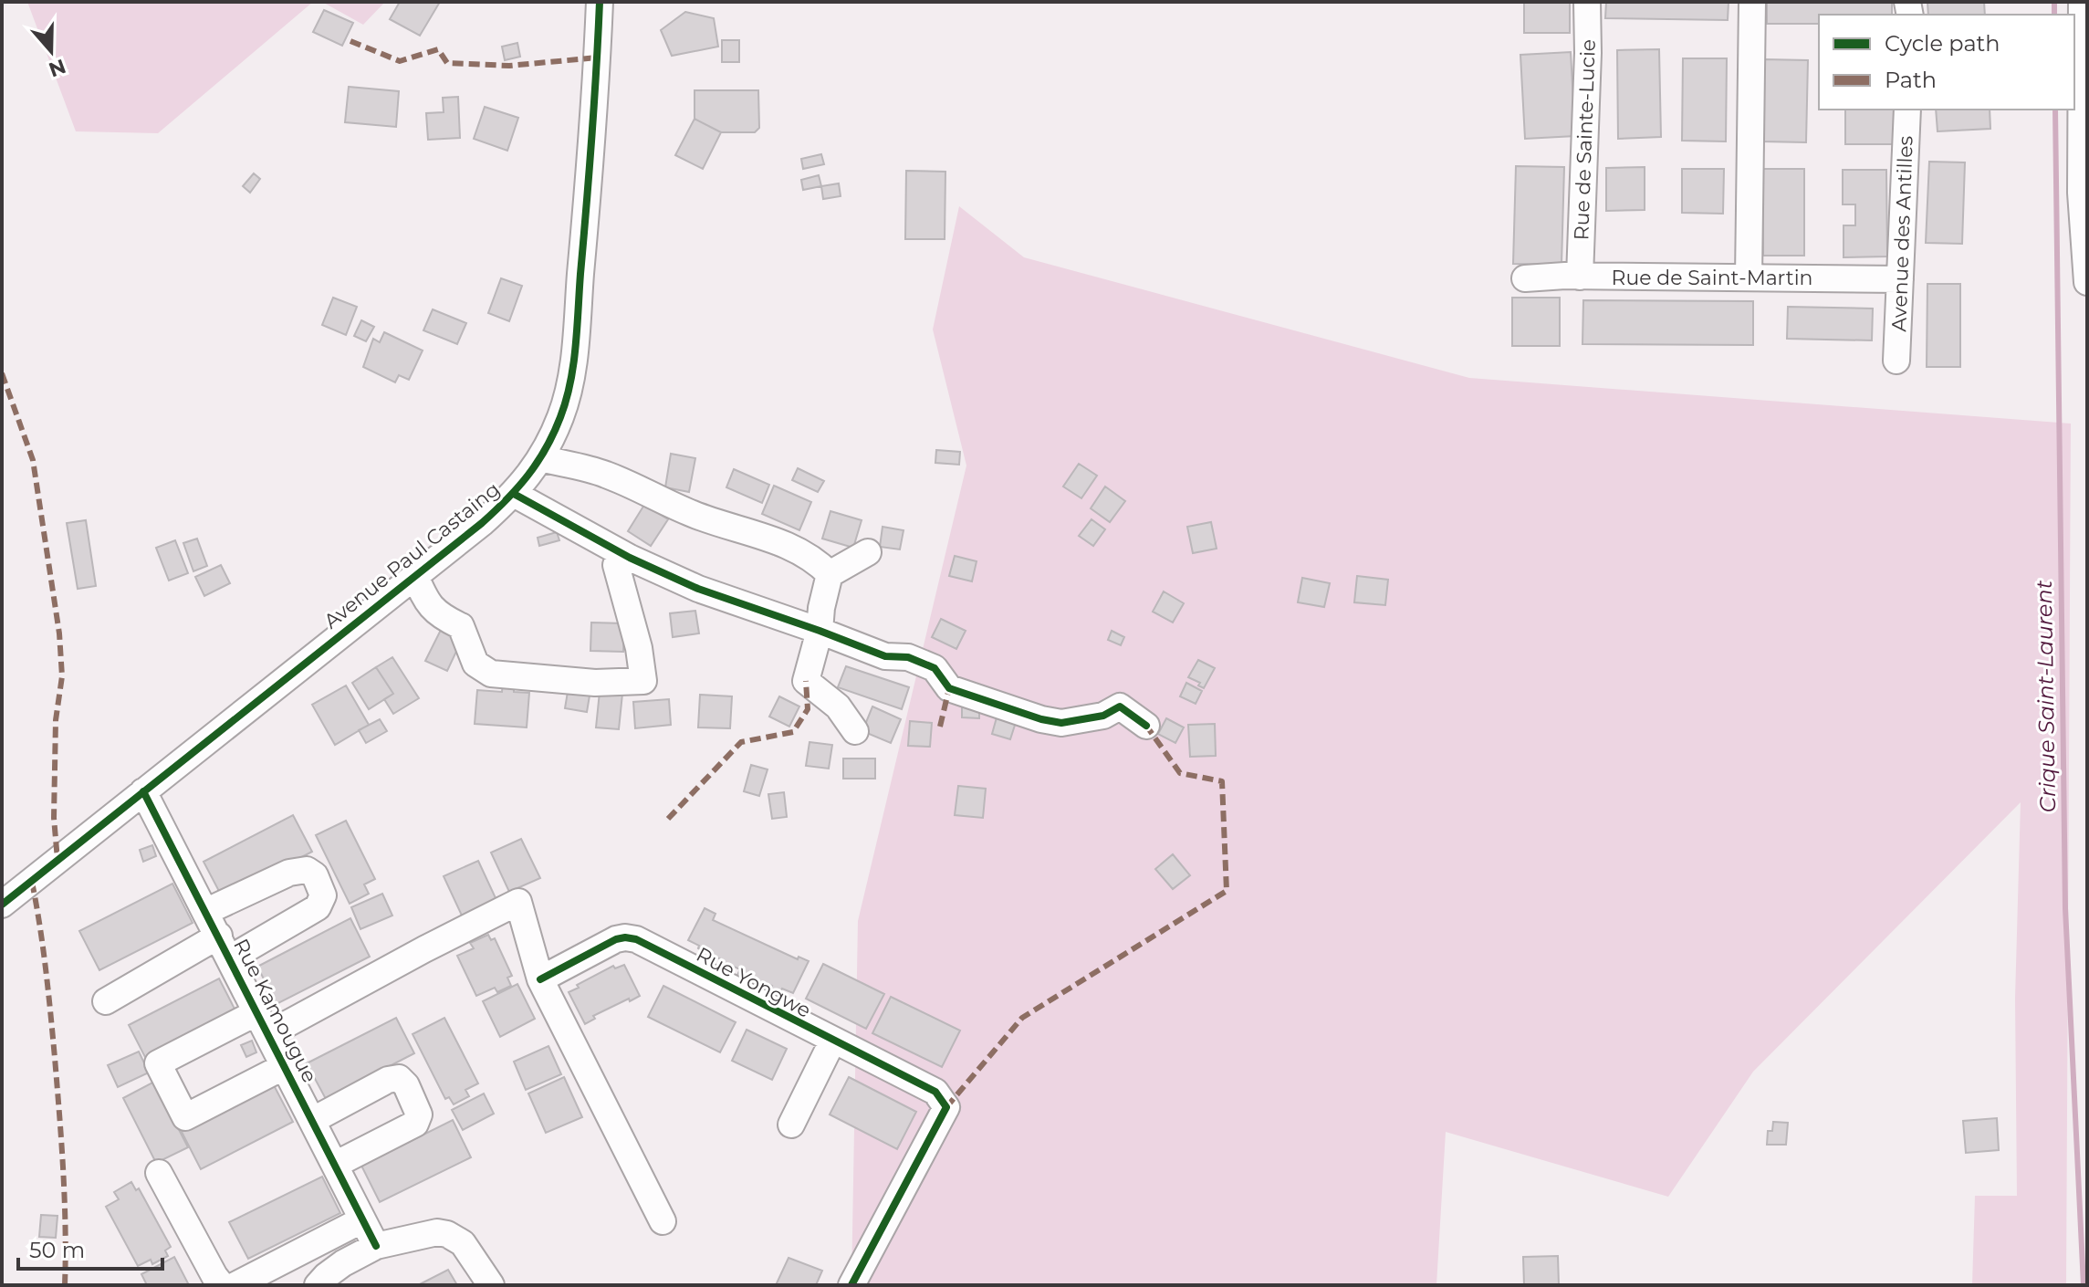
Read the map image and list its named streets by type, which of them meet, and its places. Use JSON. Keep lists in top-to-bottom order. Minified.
{"streets":{"street":["Rue de Sainte-Lucie","Avenue des Antilles","Rue de Saint-Martin","Avenue Paul Castaing","Rue Yongwe","Rue Kamougue"]},"crossings":[["Rue de Sainte-Lucie","Rue de Saint-Martin"],["Avenue des Antilles","Rue de Saint-Martin"],["Avenue Paul Castaing","Rue Kamougue"]],"water":["Crique Saint-Laurent"],"legend":["Cycle path","Path"],"scale_bar":"50 m","north":"bottom"}
